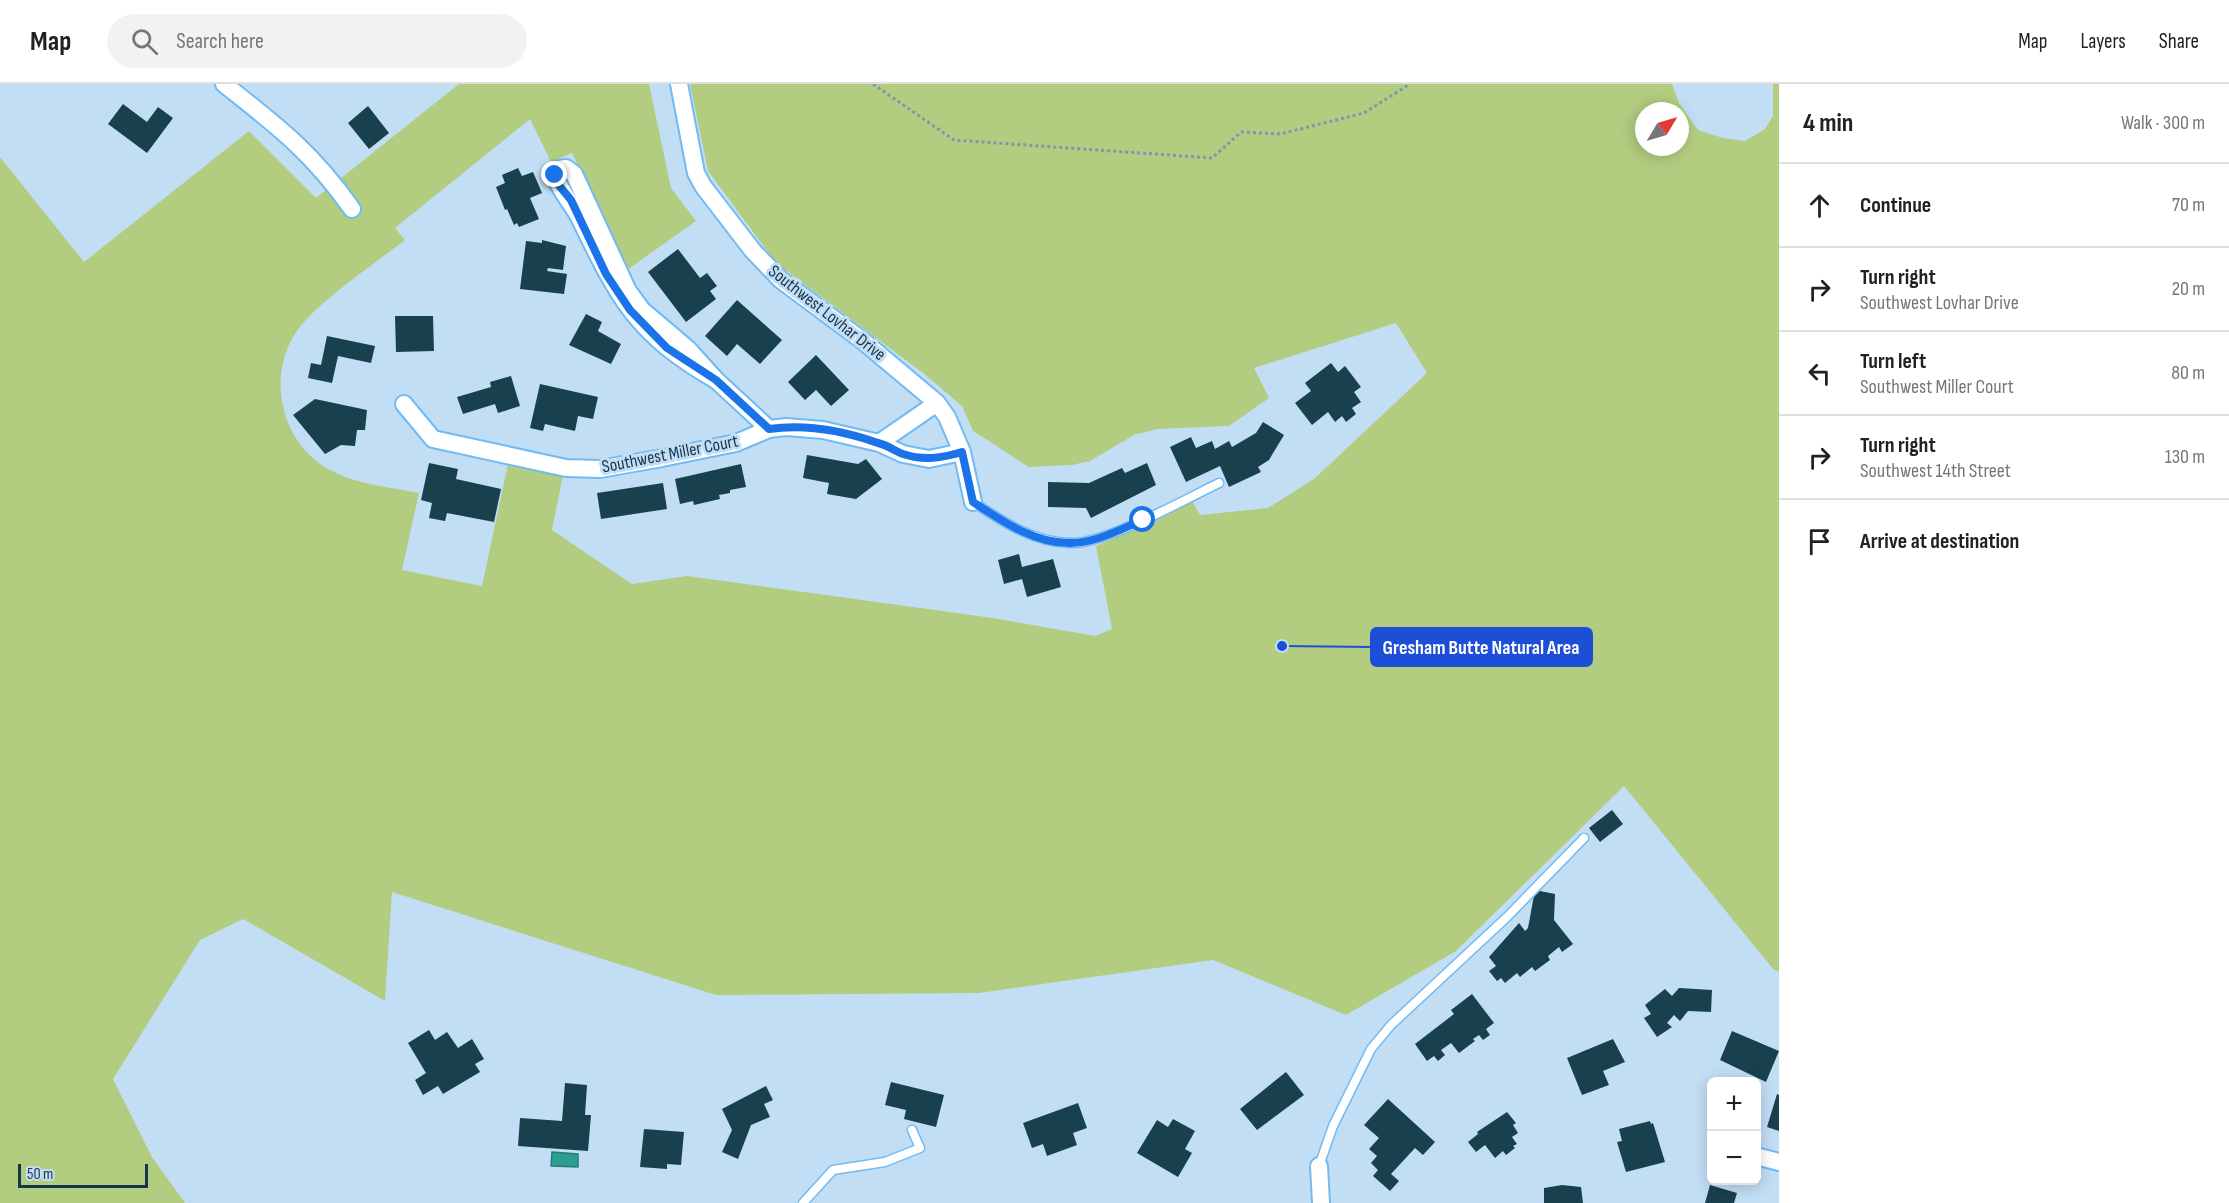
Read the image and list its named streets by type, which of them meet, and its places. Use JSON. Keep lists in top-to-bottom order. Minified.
{"streets":{"street":["Southwest Lovhar Drive","Southwest Miller Court"]},"crossings":[["Southwest Lovhar Drive","Southwest Miller Court"]],"places":["Gresham Butte Natural Area"],"scale_bar":"50 m","north":"top right","page":{"header":"Map","search":"Search here","nav":["Map","Layers","Share"],"heading":["4 min","Walk · 300 m"],"list":[["Continue","70 m"],["Turn right","Southwest Lovhar Drive","20 m"],["Turn left","Southwest Miller Court","80 m"],["Turn right","Southwest 14th Street","130 m"],"Arrive at destination"],"map_buttons":["+","−"],"scale":"50 m"}}
